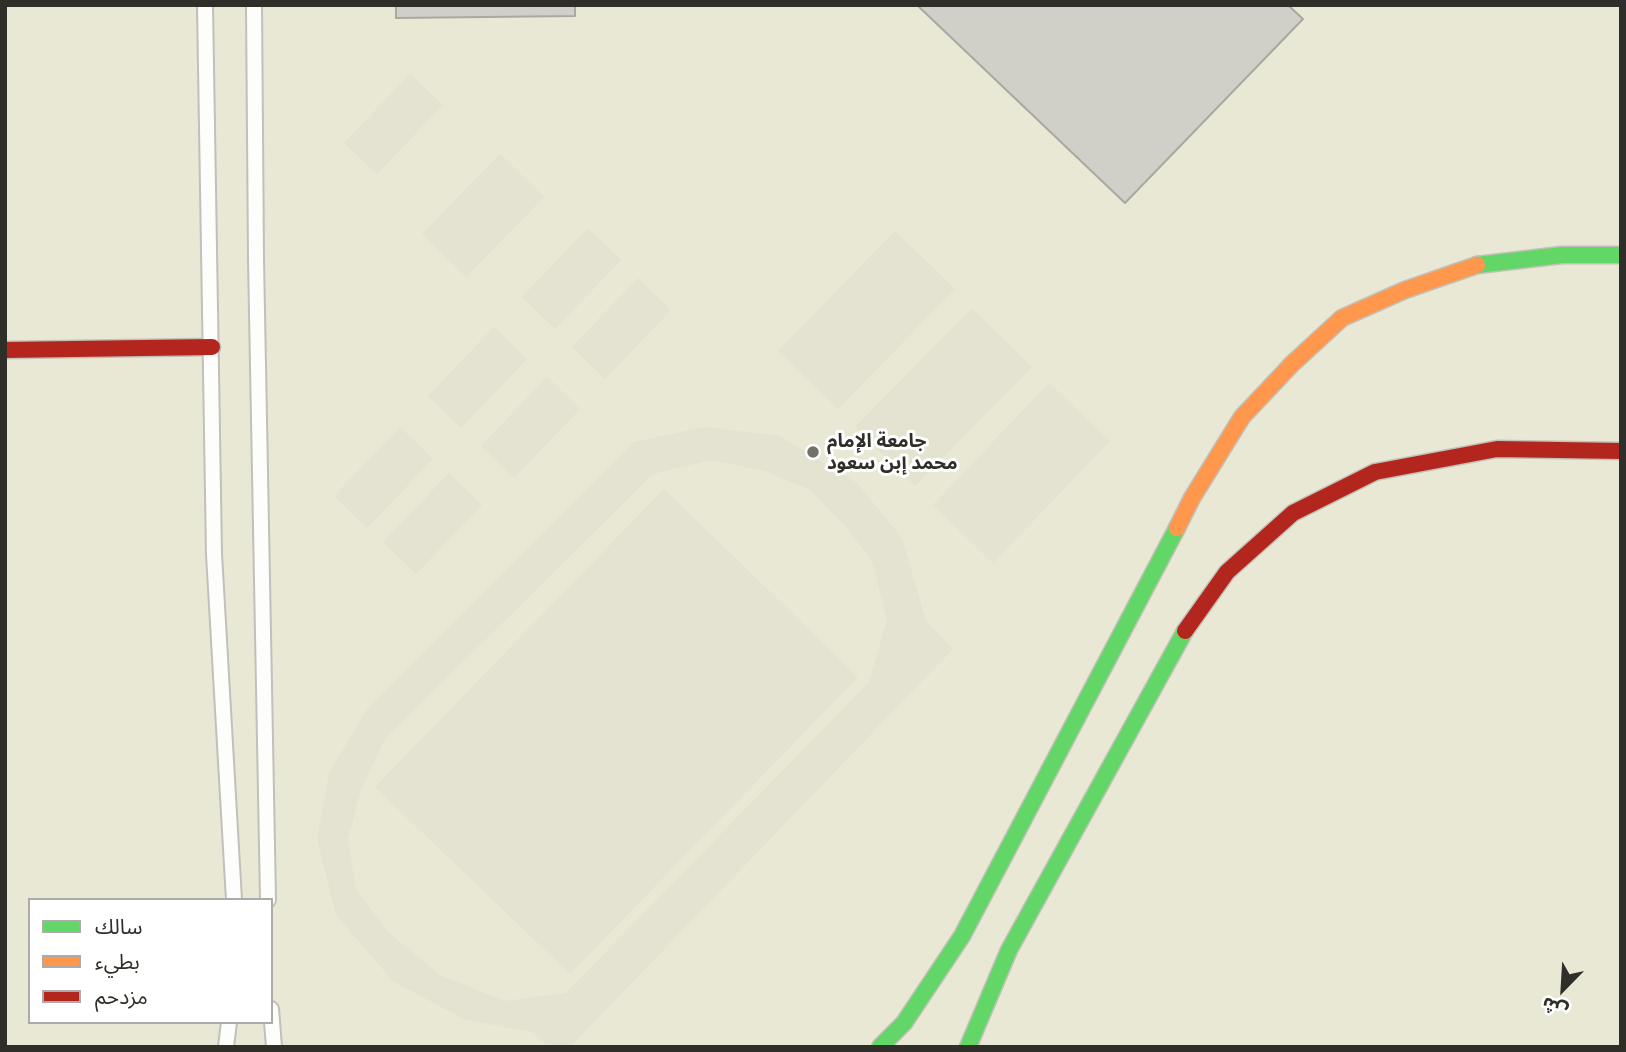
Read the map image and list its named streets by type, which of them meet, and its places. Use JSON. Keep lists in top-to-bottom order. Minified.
{"places":["جامعة الإمام محمد إبن سعود"],"legend":["سالك","بطيء","مزدحم"],"north":"bottom left"}
